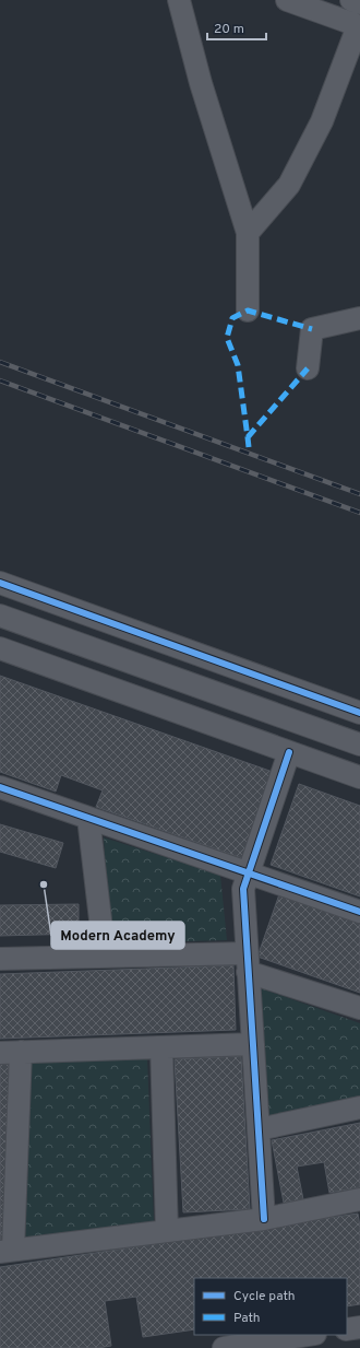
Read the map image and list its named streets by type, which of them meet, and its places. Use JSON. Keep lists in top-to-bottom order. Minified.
{"places":["Modern Academy"],"legend":["Cycle path","Path"],"scale_bar":"20 m"}
